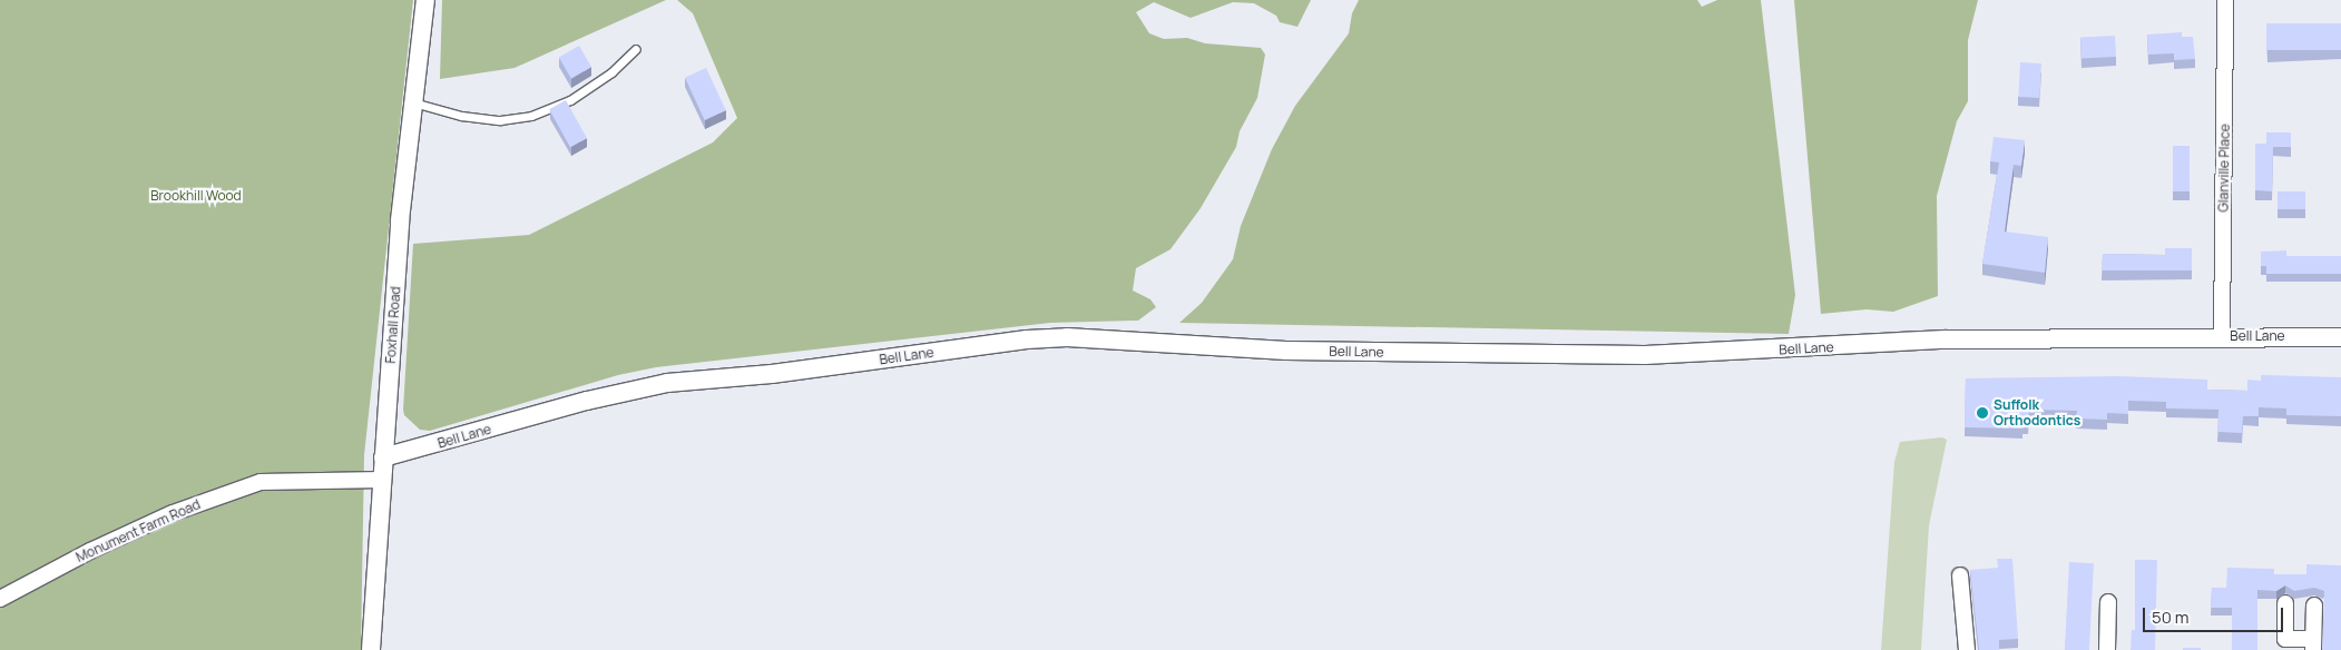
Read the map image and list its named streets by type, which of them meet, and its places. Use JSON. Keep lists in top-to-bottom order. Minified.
{"streets":{"street":["Glanville Place","Foxhall Road","Bell Lane","Monument Farm Road"]},"crossings":[["Glanville Place","Bell Lane"],["Foxhall Road","Bell Lane"],["Foxhall Road","Monument Farm Road"]],"parks":["Brookhill Wood"],"places":["Suffolk Orthodontics"],"scale_bar":"50 m"}
